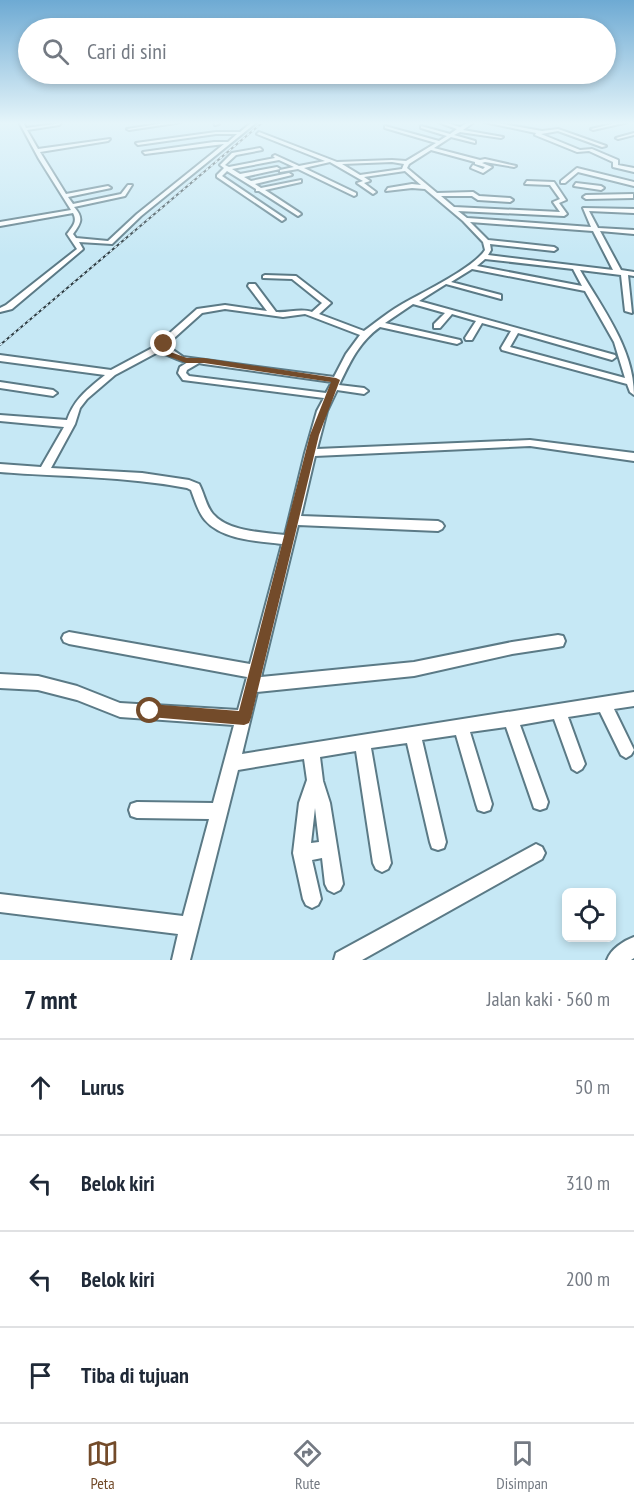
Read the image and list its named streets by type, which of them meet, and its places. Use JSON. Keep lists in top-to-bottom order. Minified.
{"page":{"search":"Cari di sini","heading":["7 mnt","Jalan kaki · 560 m"],"list":[["Lurus","50 m"],["Belok kiri","310 m"],["Belok kiri","200 m"],"Tiba di tujuan"],"nav":["Peta","Rute","Disimpan"]}}
